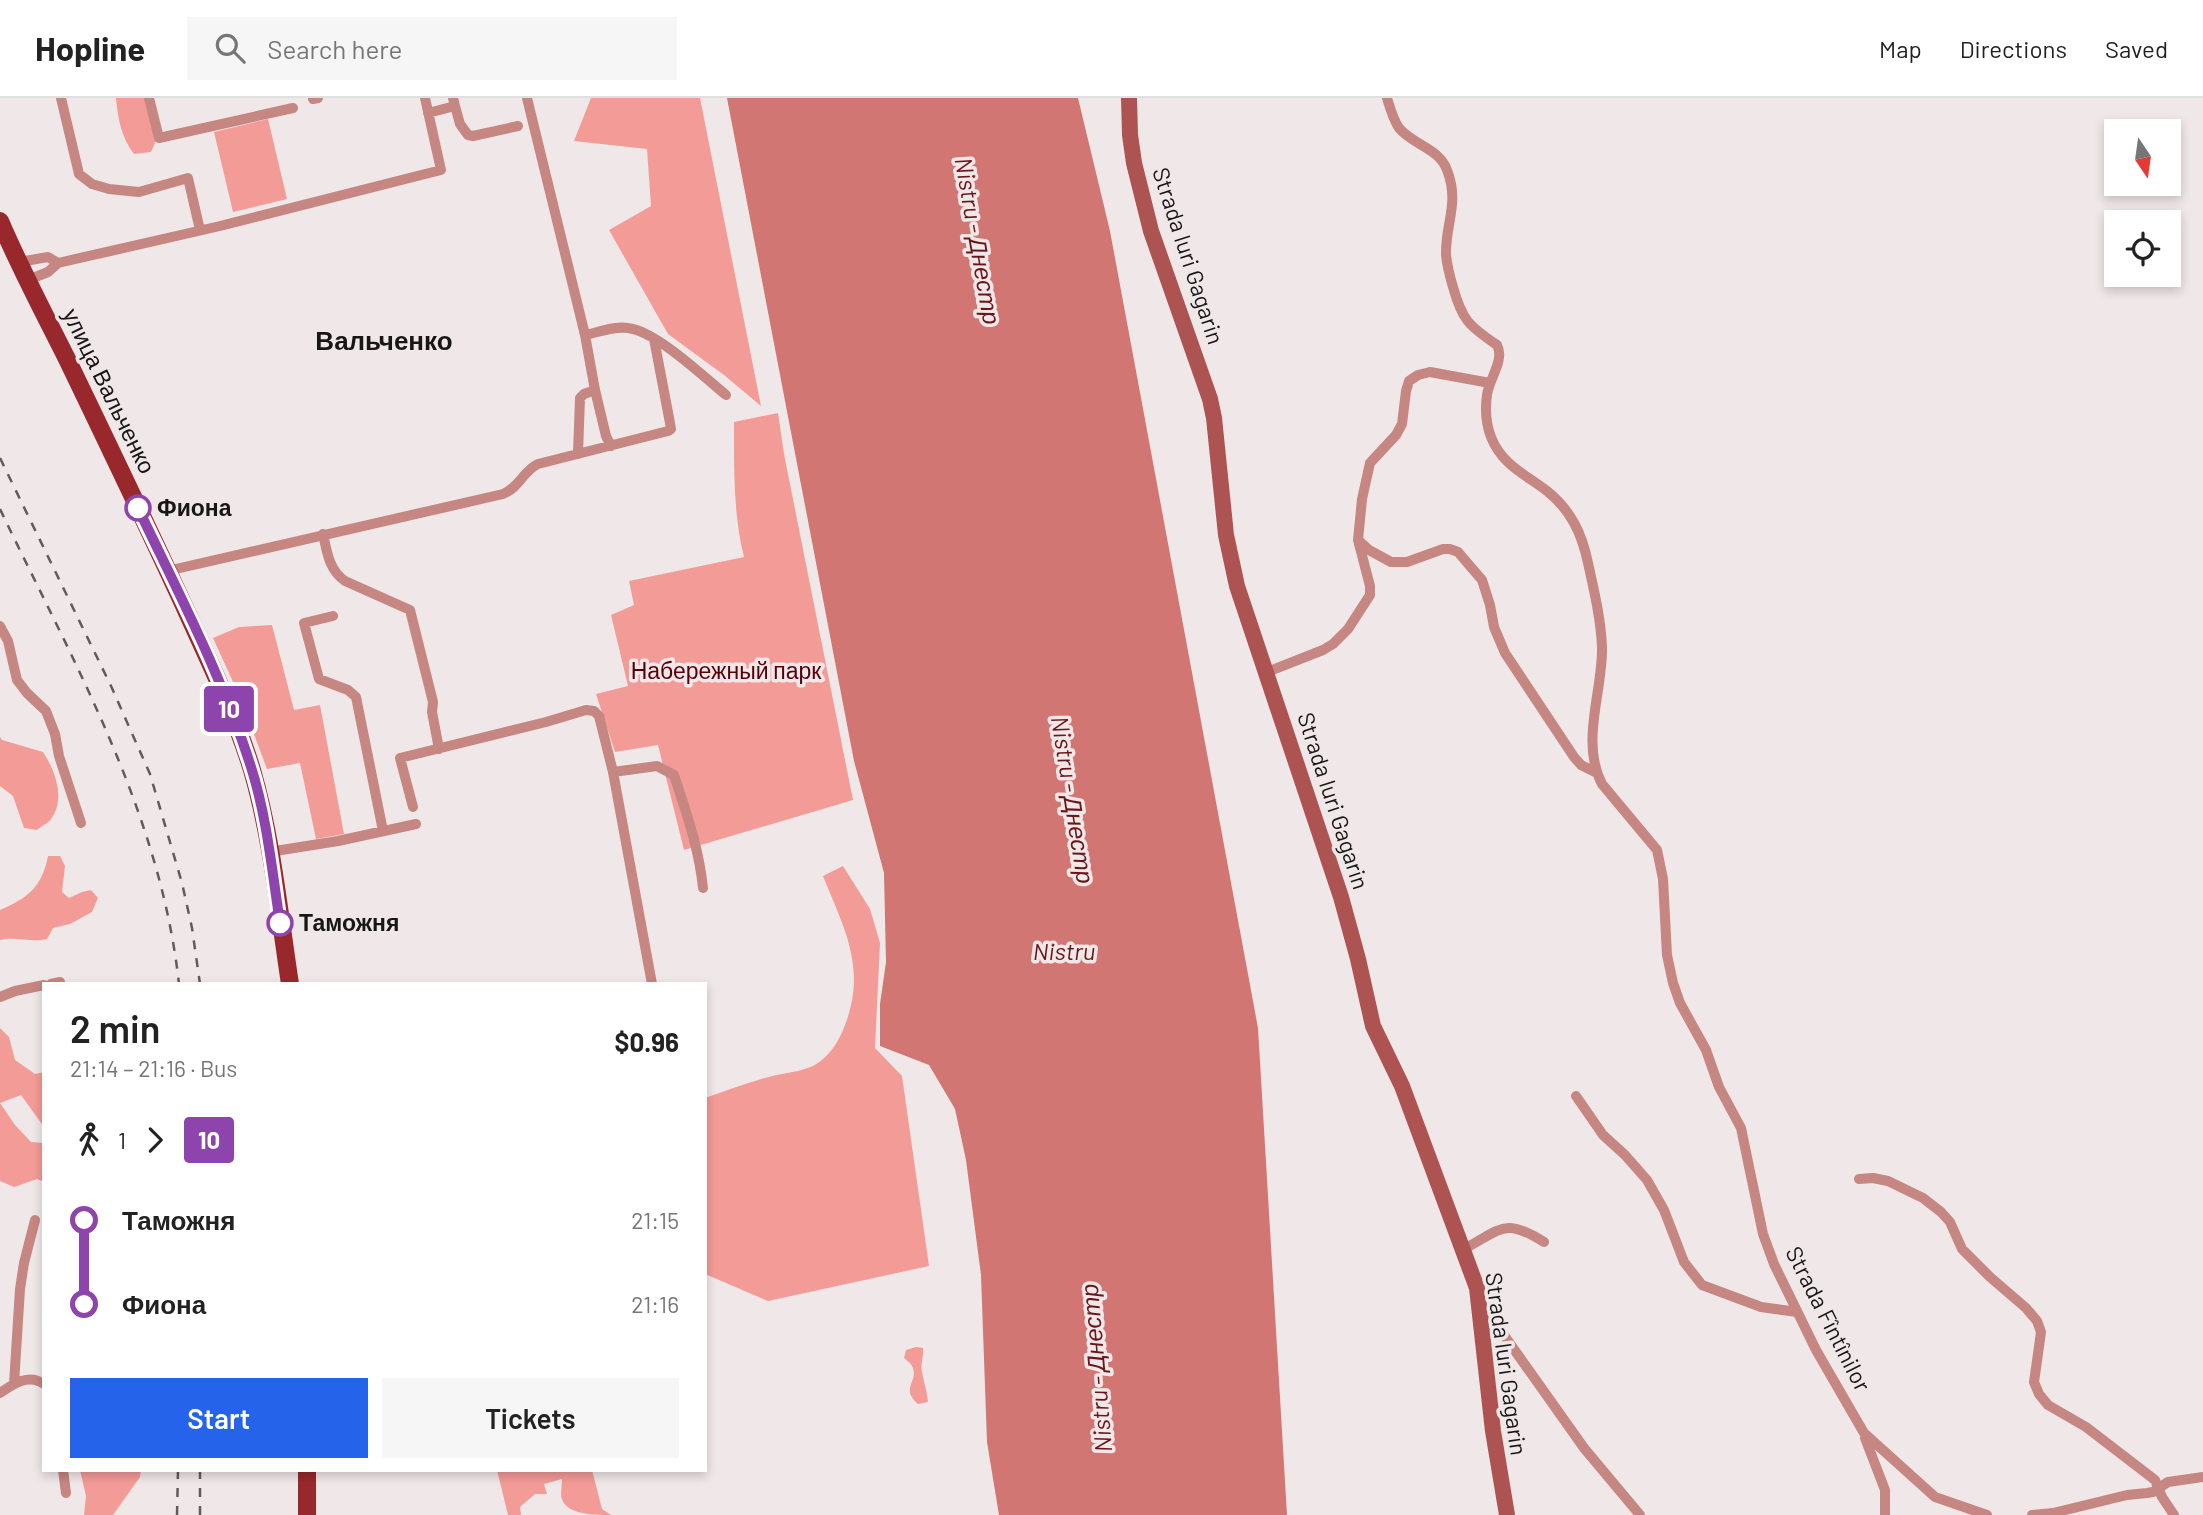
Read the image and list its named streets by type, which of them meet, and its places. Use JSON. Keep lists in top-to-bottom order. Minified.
{"streets":{"main road":["Strada Iuri Gagarin","улица Вальченко"],"street":["Strada Fîntînilor"]},"districts":["Вальченко"],"water":["Nistru - Днестр","Nistru"],"parks":["Набережный парк"],"places":["Фиона","Таможня"],"lines":["bus line 10"],"north":"bottom","page":{"header":"Hopline","search":"Search here","nav":["Map","Directions","Saved"],"on_map":"10","heading":["2 min","21:14 – 21:16 · Bus","$0.96"],"legs":["1","10"],"list":[{"name":"Таможня","value":"21:15"},{"name":"Фиона","value":"21:16"}],"buttons":["Start","Tickets"]}}
